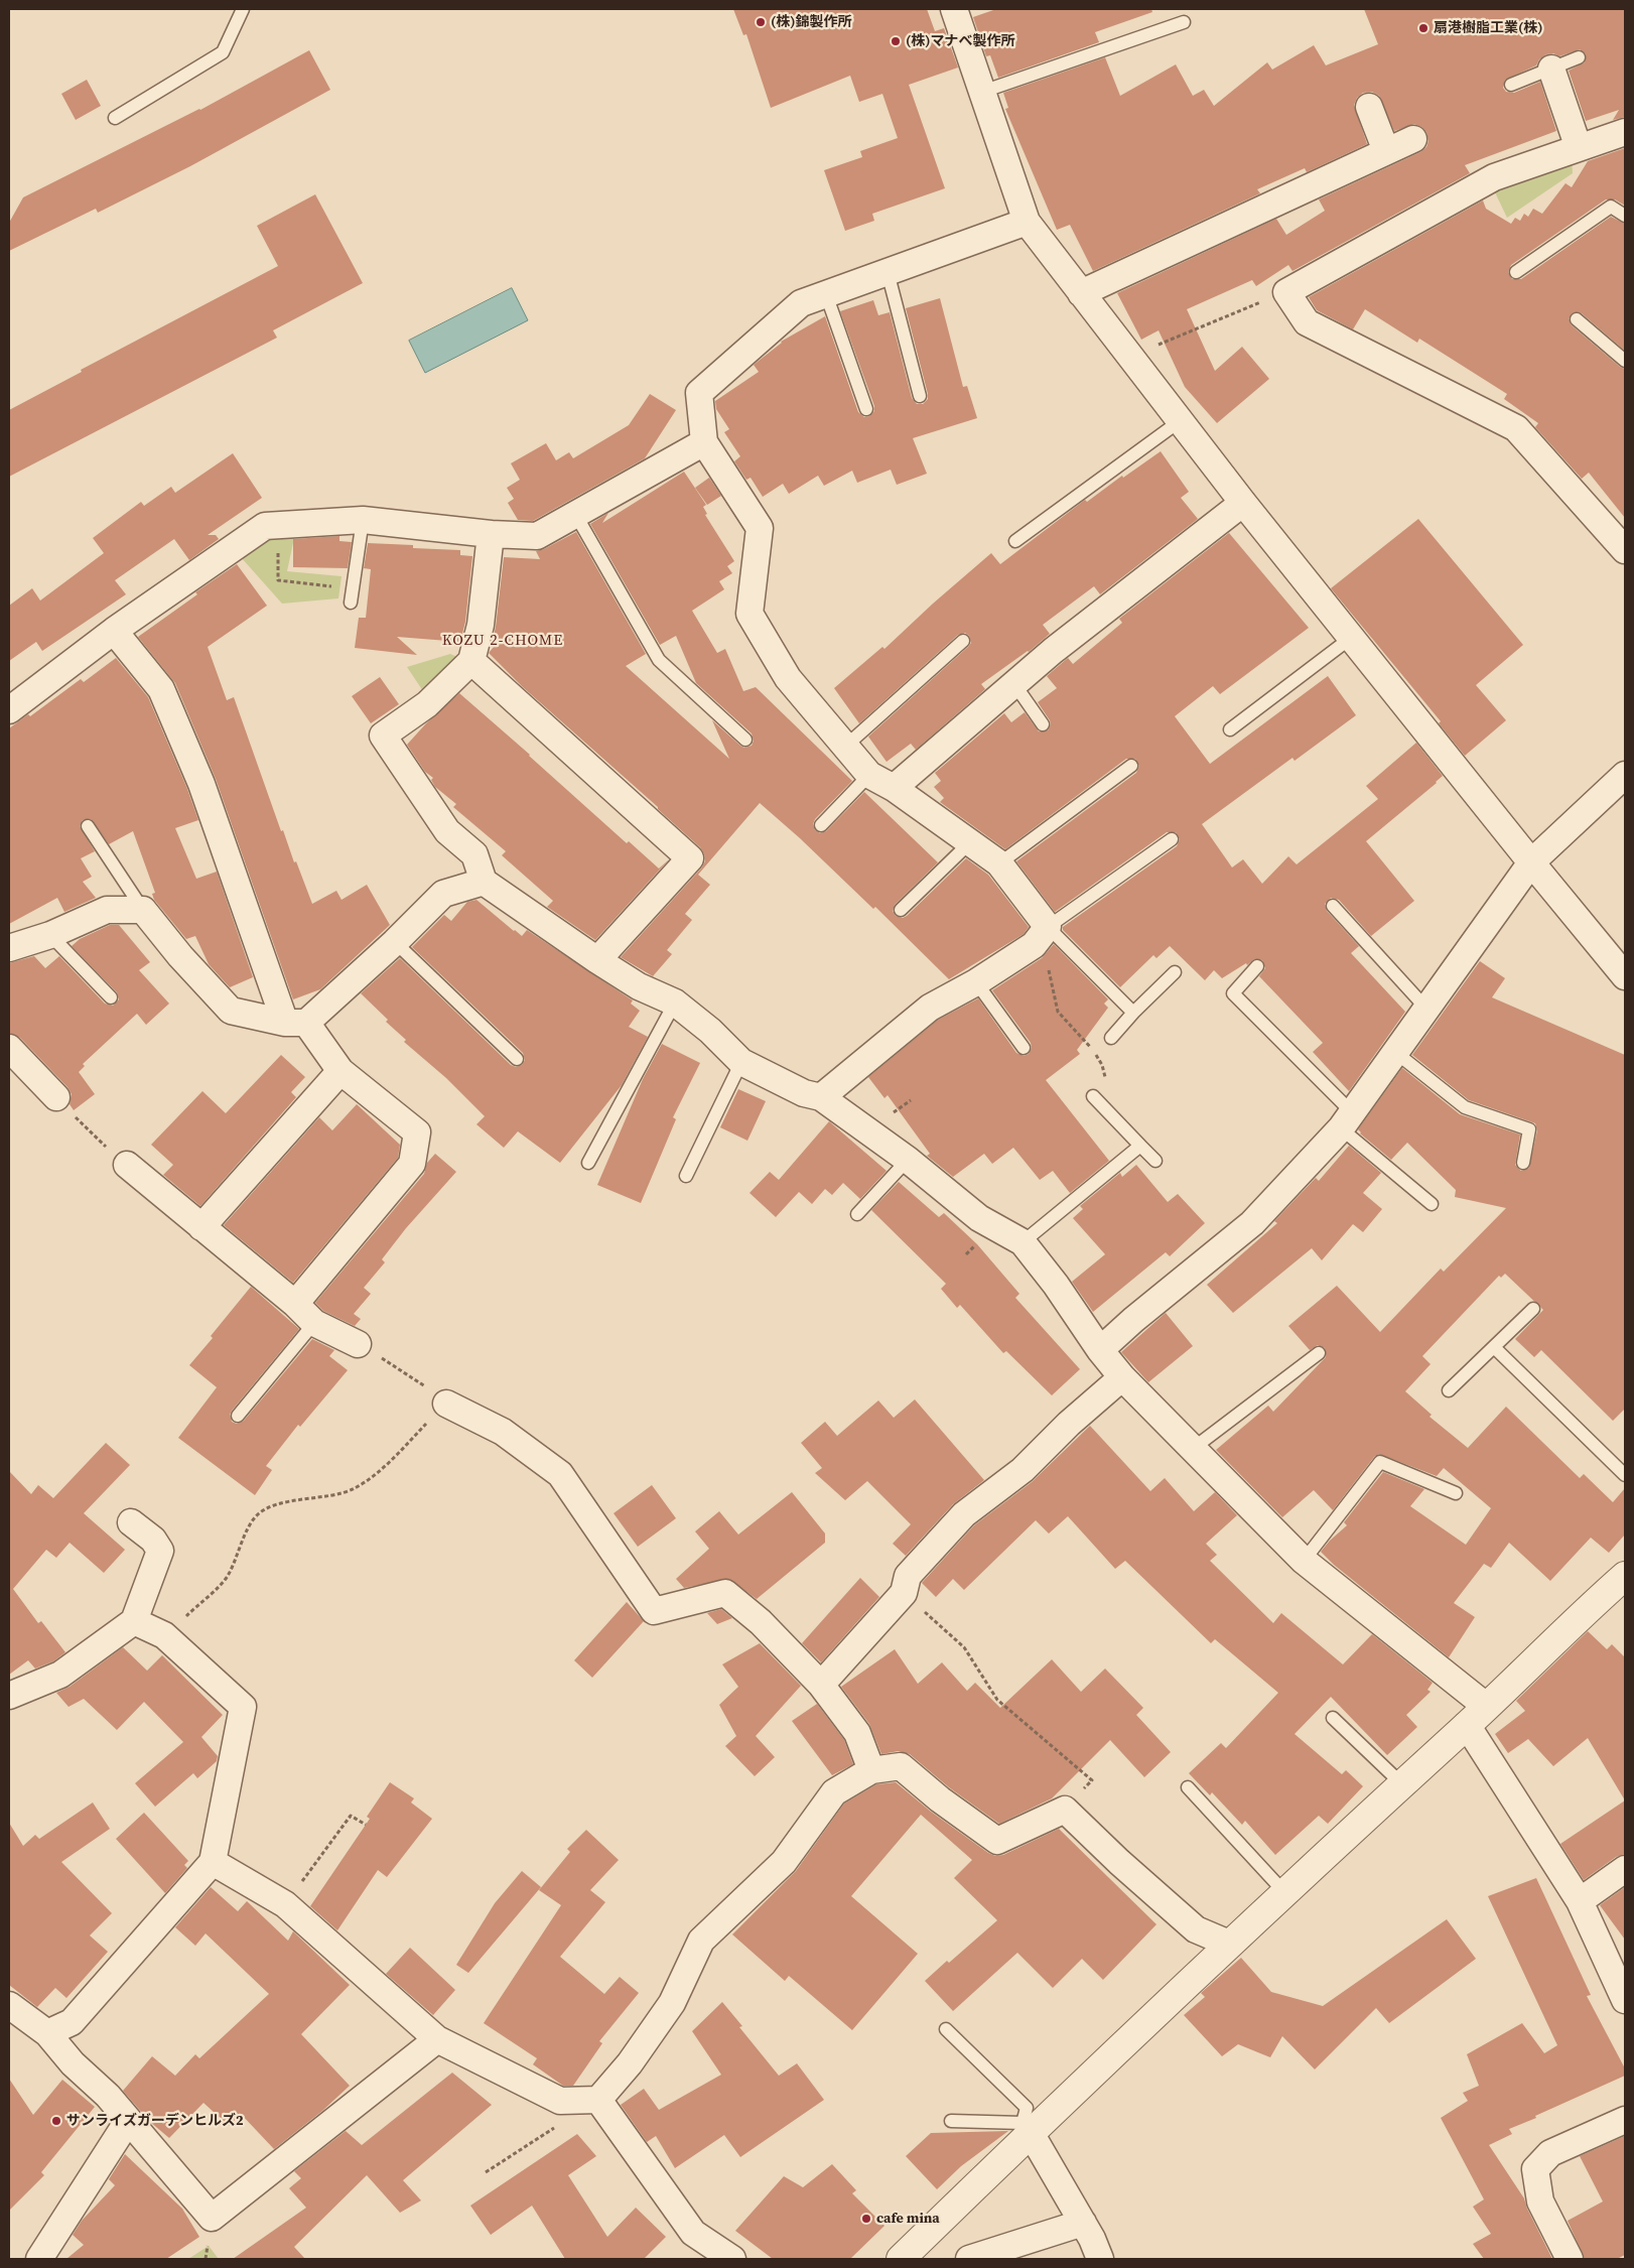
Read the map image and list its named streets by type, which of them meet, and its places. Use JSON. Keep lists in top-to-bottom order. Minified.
{"districts":["KOZU 2-CHOME"],"places":["(株)錦製作所","扇港樹脂工業(株)","(株)マナべ製作所","サンライズガーデンヒルズ2","cafe mina"]}
